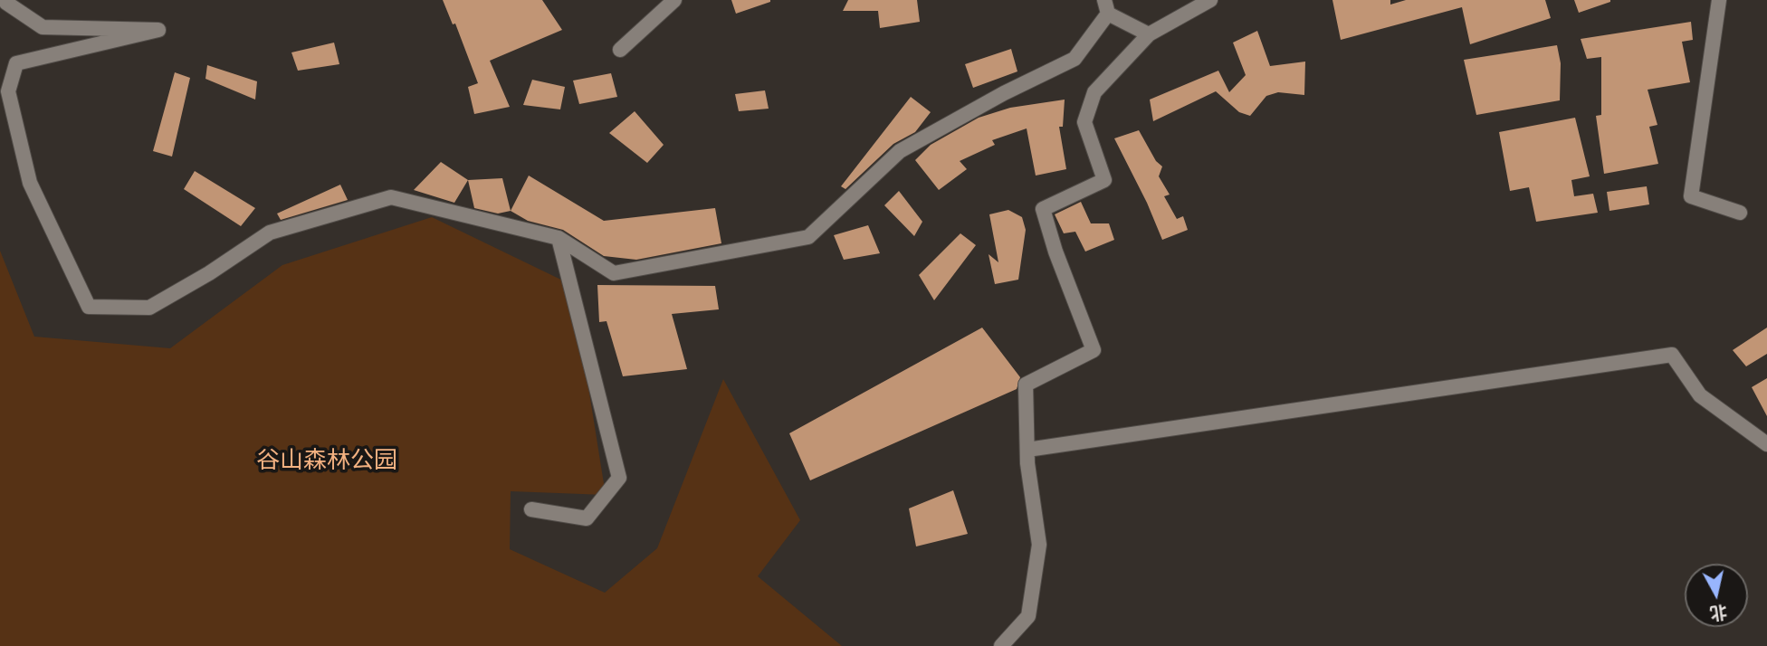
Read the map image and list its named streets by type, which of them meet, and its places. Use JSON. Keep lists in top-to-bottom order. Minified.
{"parks":["谷山森林公园"],"north":"bottom"}
